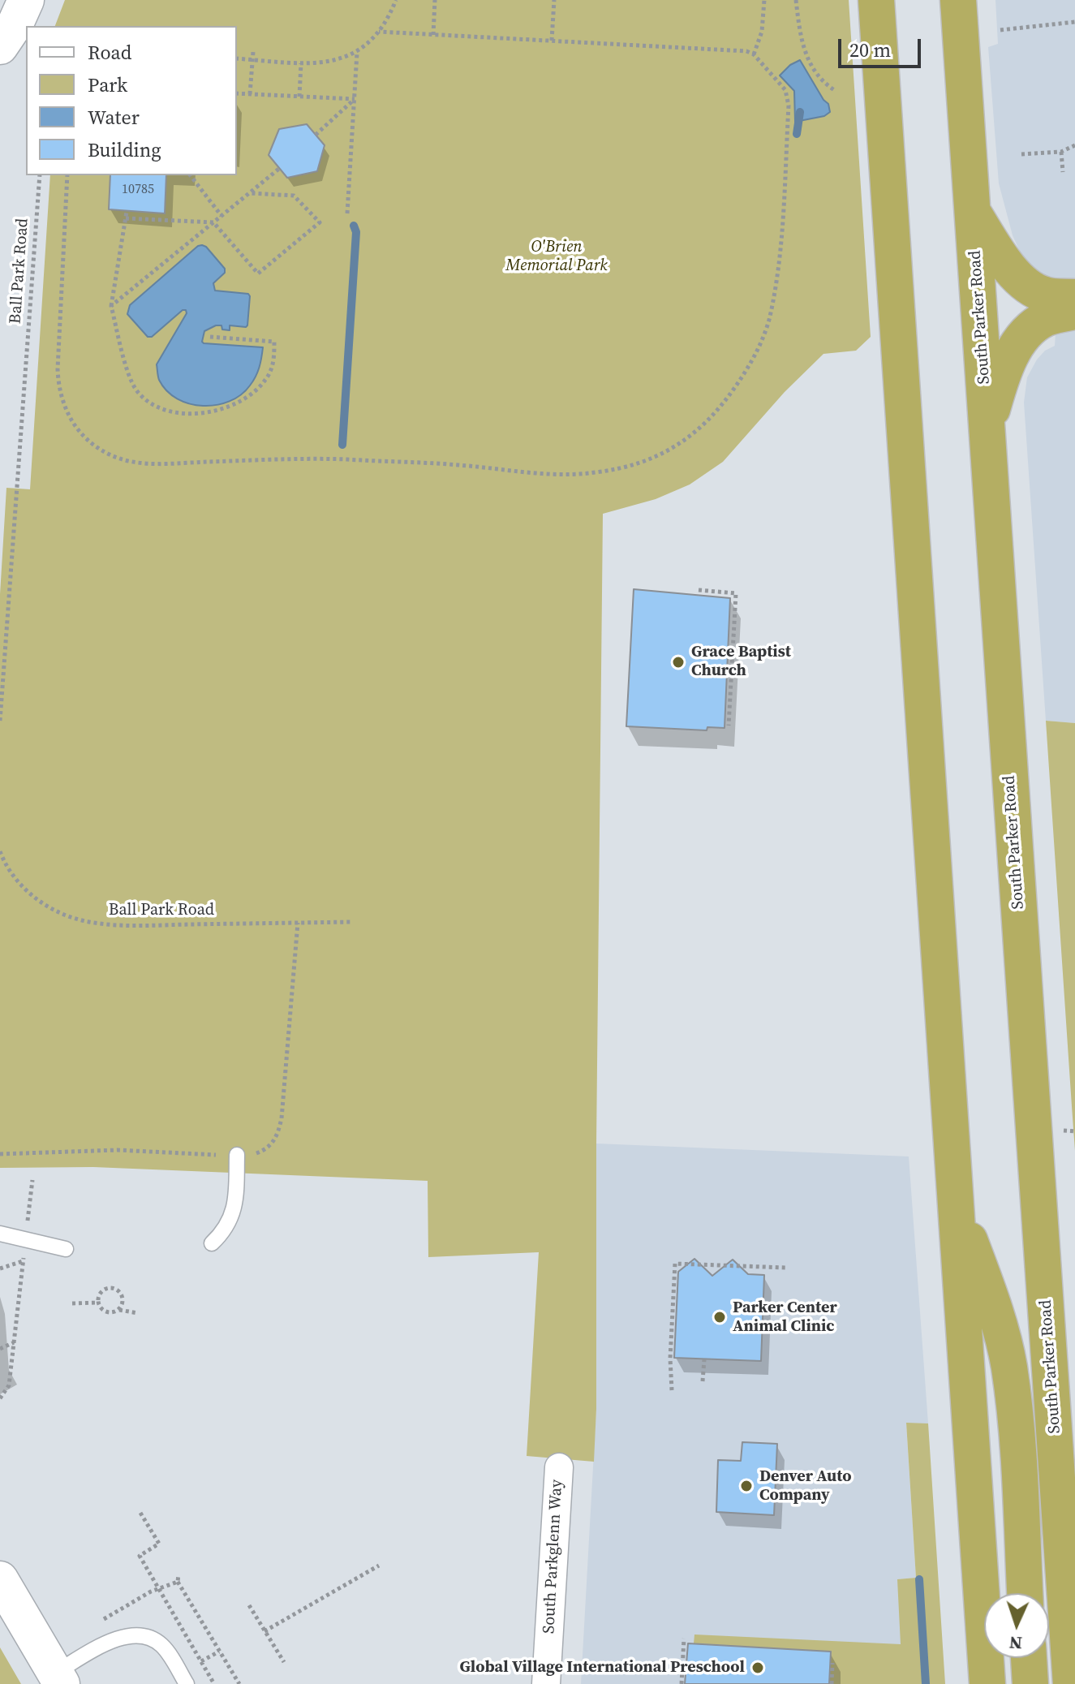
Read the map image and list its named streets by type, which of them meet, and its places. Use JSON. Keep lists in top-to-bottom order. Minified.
{"streets":{"highway":["South Parker Road"],"street":["South Parkglenn Way"],"path":["Ball Park Road"]},"parks":["O'Brien Memorial Park"],"places":["Grace Baptist Church","Parker Center Animal Clinic","Denver Auto Company","Global Village International Preschool"],"house_numbers":["10785"],"legend":["Road","Park","Water","Building"],"scale_bar":"20 m","north":"bottom"}
